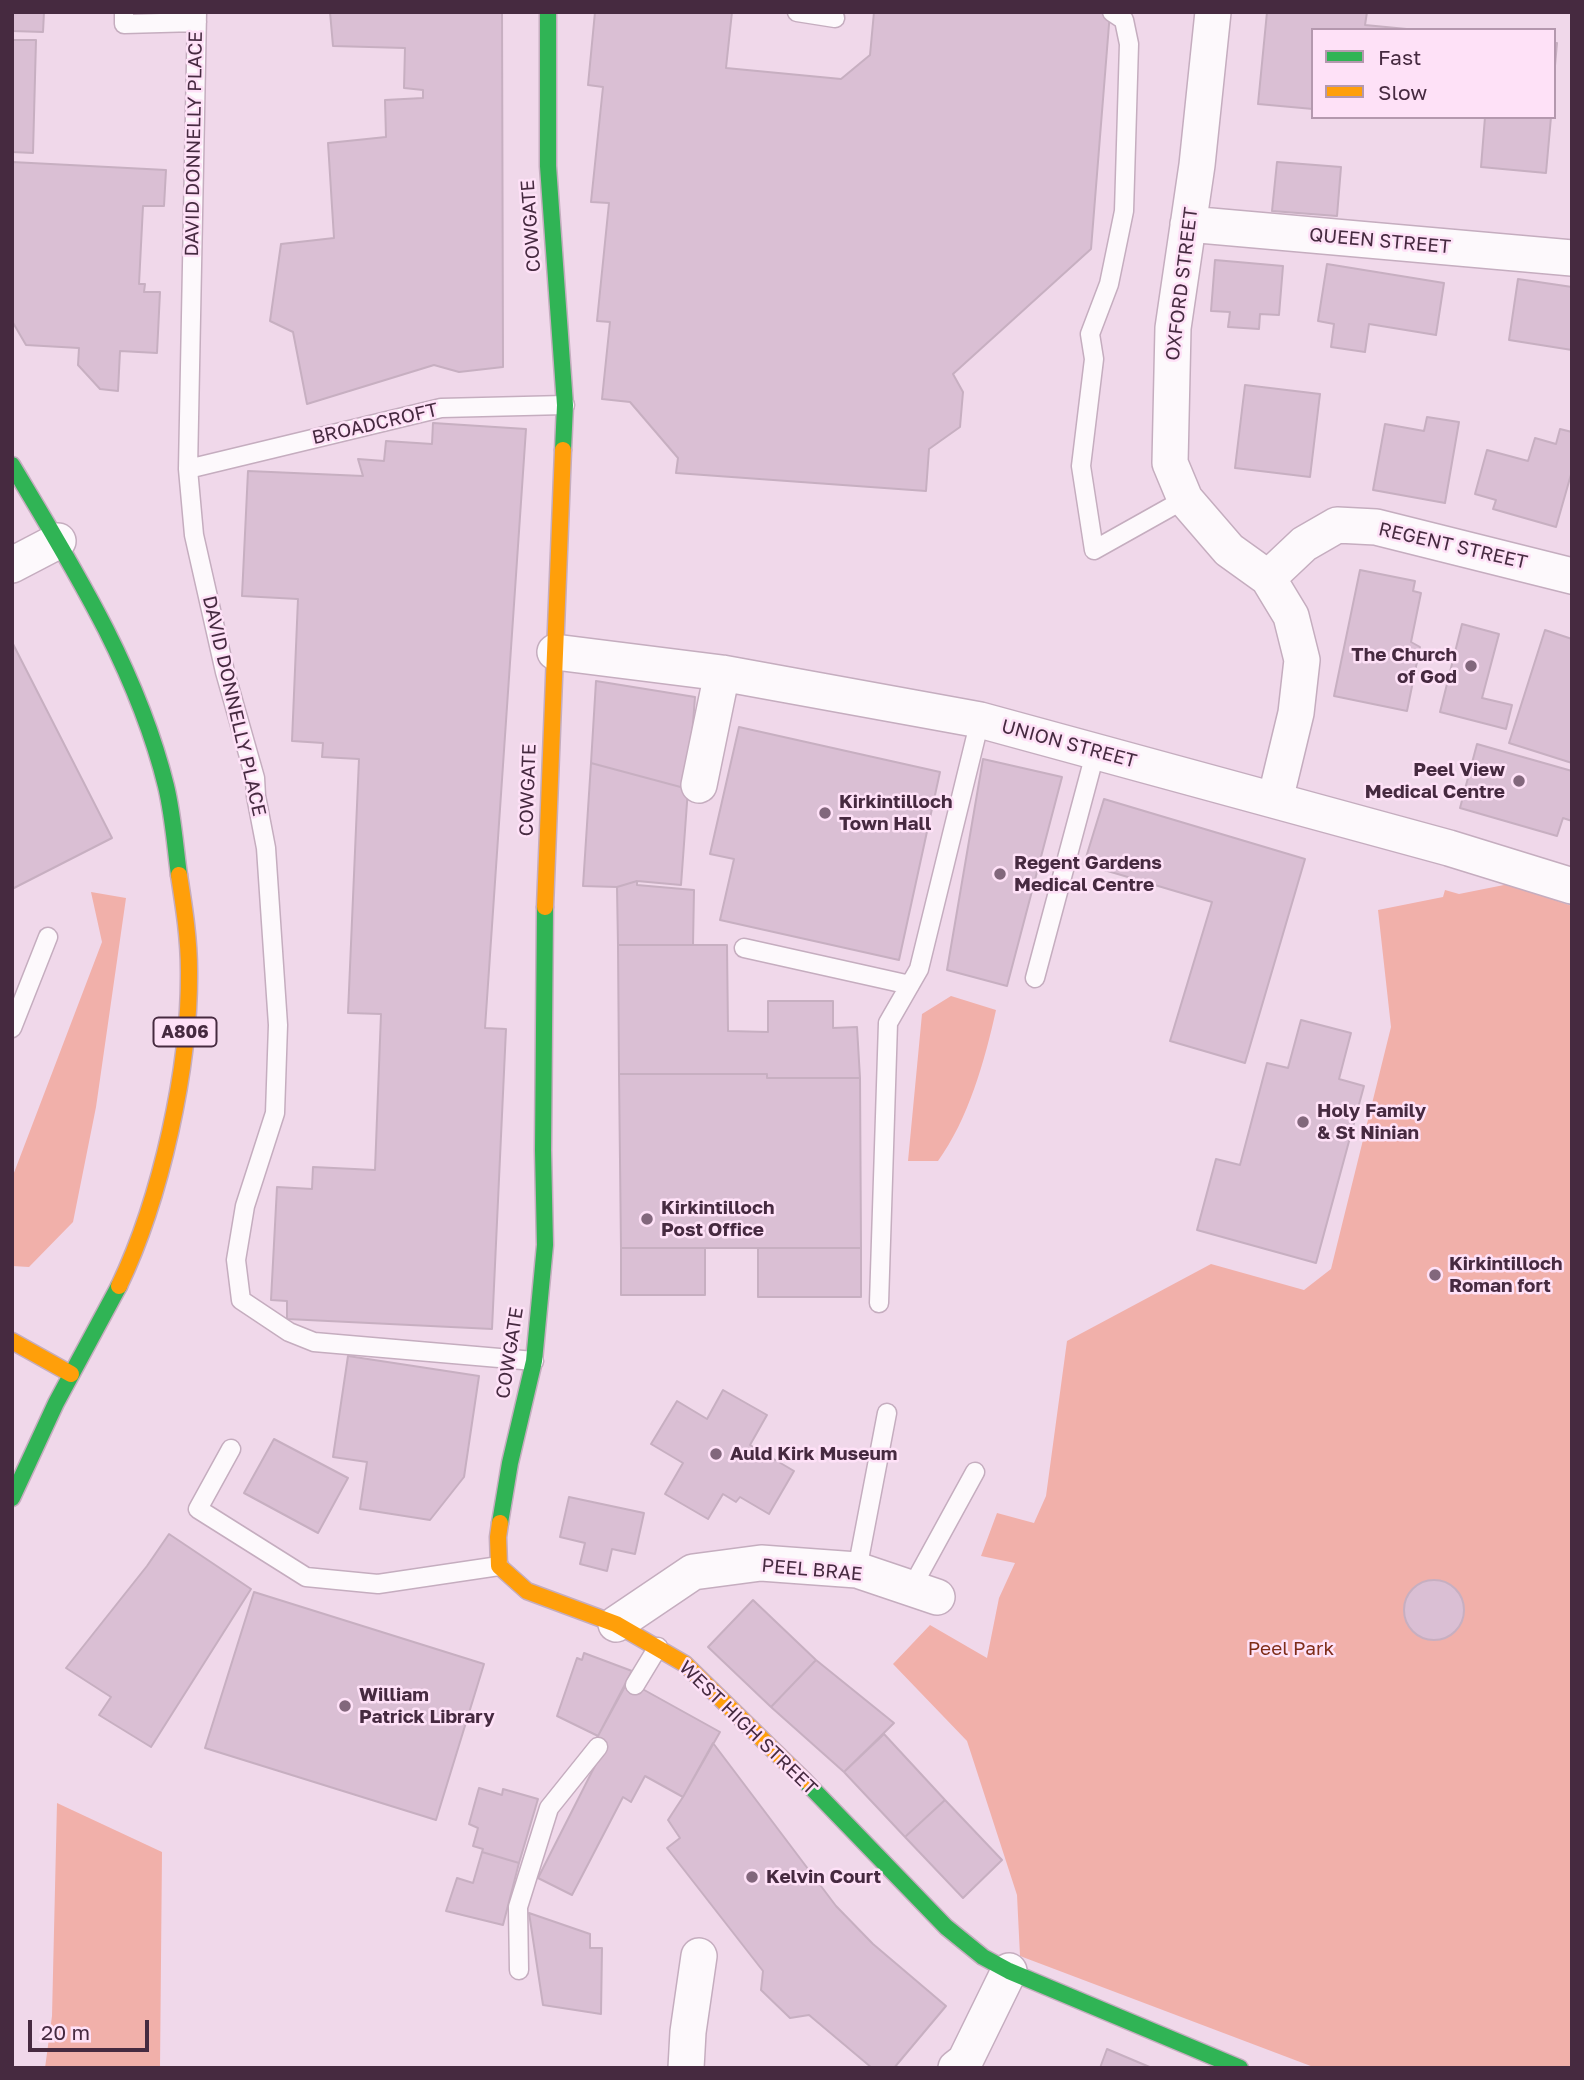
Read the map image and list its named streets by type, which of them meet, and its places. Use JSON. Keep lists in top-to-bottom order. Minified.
{"streets":{"street":["COWGATE","QUEEN STREET","OXFORD STREET","REGENT STREET","UNION STREET","A806","PEEL BRAE","WEST HIGH STREET"],"lane":["DAVID DONNELLY PLACE","BROADCROFT"]},"crossings":[["DAVID DONNELLY PLACE","COWGATE"],["DAVID DONNELLY PLACE","BROADCROFT"],["COWGATE","BROADCROFT"],["COWGATE","UNION STREET"],["COWGATE","WEST HIGH STREET"],["QUEEN STREET","OXFORD STREET"],["OXFORD STREET","REGENT STREET"],["OXFORD STREET","UNION STREET"],["PEEL BRAE","WEST HIGH STREET"]],"parks":["Peel Park"],"places":["The Church of God","Peel View Medical Centre","Kirkintilloch Town Hall","Regent Gardens Medical Centre","Holy Family & St Ninian","Kirkintilloch Post Office","Kirkintilloch Roman fort","Auld Kirk Museum","William Patrick Library","Kelvin Court"],"legend":["Fast","Slow"],"scale_bar":"20 m"}
